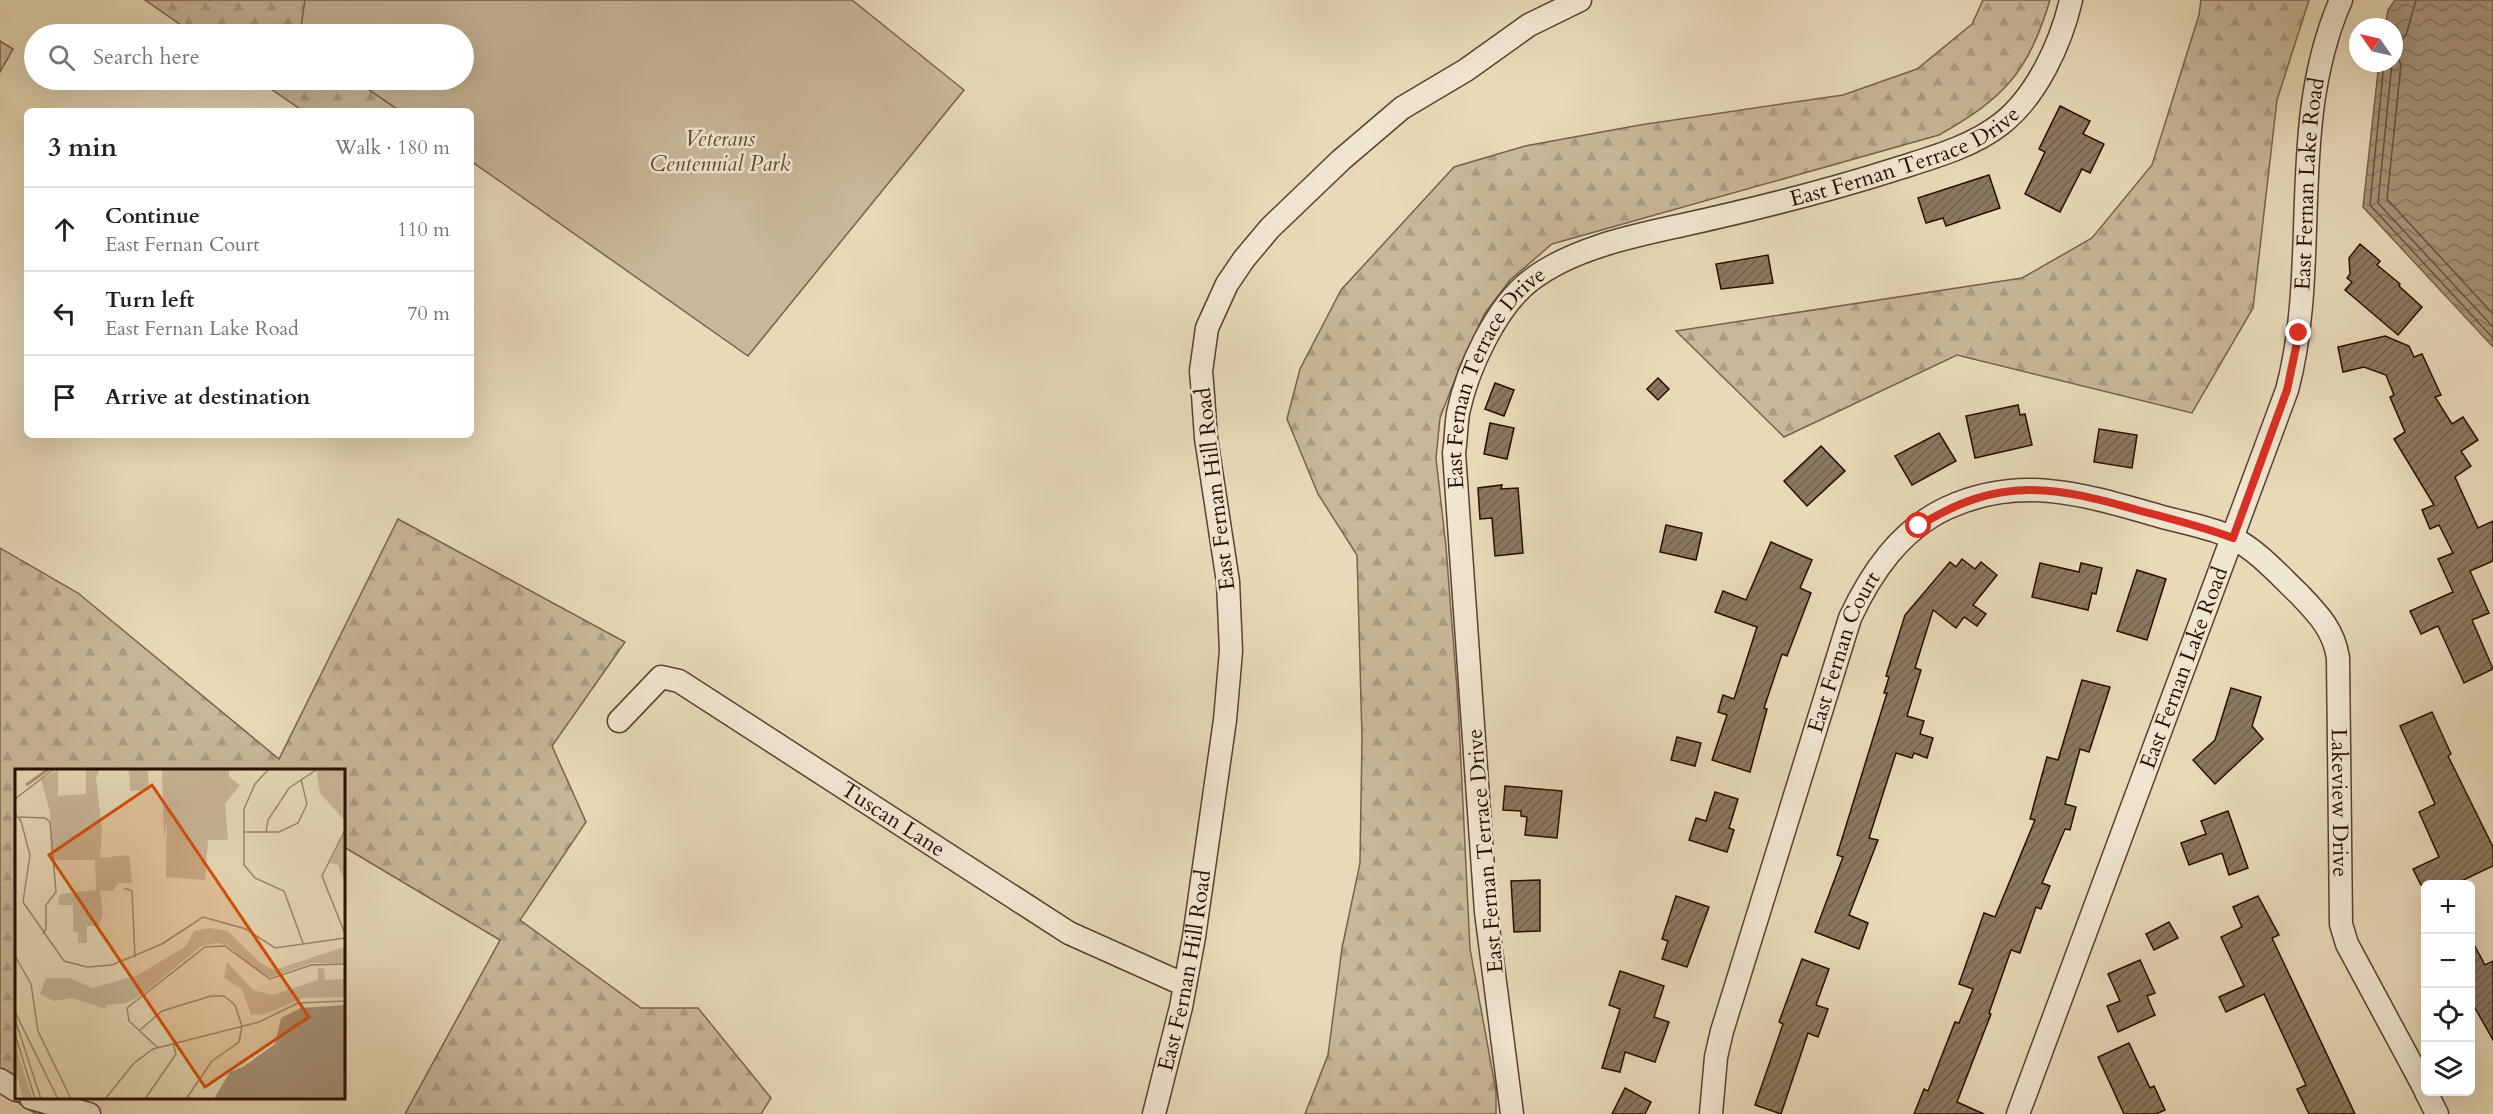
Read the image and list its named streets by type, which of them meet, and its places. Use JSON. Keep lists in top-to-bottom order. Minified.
{"streets":{"street":["East Fernan Terrace Drive","East Fernan Lake Road","East Fernan Hill Road","East Fernan Court","Lakeview Drive","Tuscan Lane"]},"crossings":[["East Fernan Lake Road","East Fernan Court"],["East Fernan Lake Road","Lakeview Drive"],["East Fernan Hill Road","Tuscan Lane"],["East Fernan Court","Lakeview Drive"]],"parks":["Veterans Centennial Park"],"north":"top left","page":{"search":"Search here","heading":["3 min","Walk · 180 m"],"list":[["Continue","East Fernan Court","110 m"],["Turn left","East Fernan Lake Road","70 m"],"Arrive at destination"],"map_buttons":["+","−"]}}
